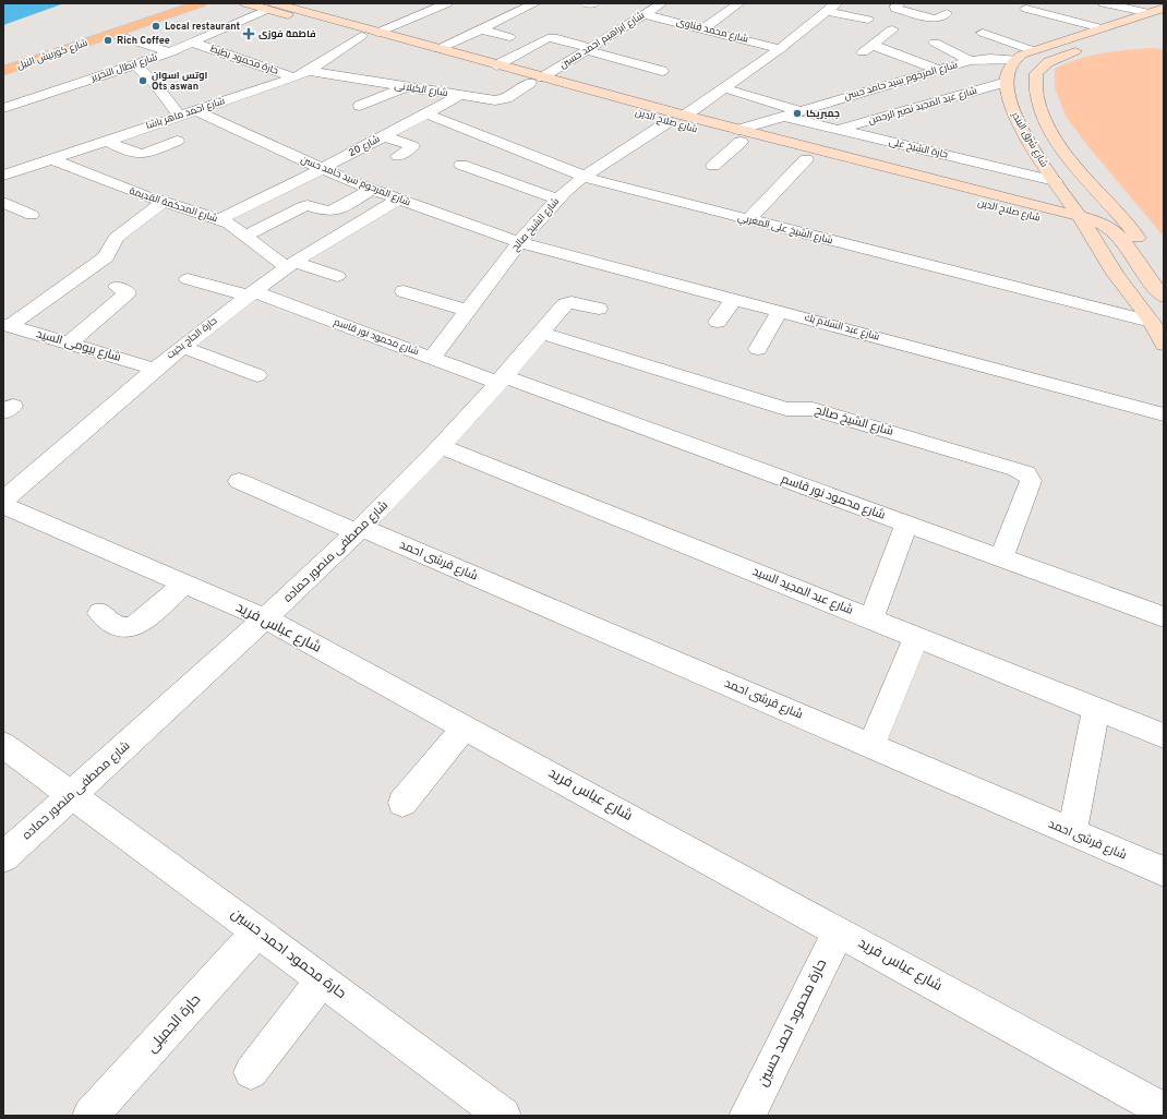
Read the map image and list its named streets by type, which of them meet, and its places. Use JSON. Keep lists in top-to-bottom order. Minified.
{"streets":{"main road":["شارع كورنيش النيل","شارع صلاح الدين","شارع شرق البندر"],"street":["شارع محمد قناوى","شارع ابراهيم احمد حسين","حارة محمود بطيط","شارع ابطال التحرير","شارع المرحوم سيد حامد حسن","شارع الكيلانى","شارع عبد المجيد نصير الرحمن","شارع احمد ماهر باشا","شارع 20","حارة الشيخ على","شارع المحكمة القديمة","شارع الشيخ صالح","شارع الشيخ على المغربي","شارع عبد السلام بك","شارع محمود نور قاسم","حارة الحاج بخيت","شارع بيومى السيد","شارع مصطفى منصور حماده","شارع قرشى احمد","شارع عبد المجيد السيد","شارع عباس فريد","حارة محمود احمد حسين","حارة الجميلى"]},"crossings":[["شارع محمد قناوى","شارع ابراهيم احمد حسين"],["شارع ابراهيم احمد حسين","شارع الكيلانى"],["شارع ابراهيم احمد حسين","شارع صلاح الدين"],["حارة محمود بطيط","شارع ابطال التحرير"],["حارة محمود بطيط","شارع احمد ماهر باشا"],["شارع ابطال التحرير","شارع صلاح الدين"],["شارع المرحوم سيد حامد حسن","شارع احمد ماهر باشا"],["شارع المرحوم سيد حامد حسن","شارع صلاح الدين"],["شارع المرحوم سيد حامد حسن","شارع 20"],["شارع المرحوم سيد حامد حسن","حارة الشيخ على"],["شارع المرحوم سيد حامد حسن","شارع الشيخ صالح"],["شارع المرحوم سيد حامد حسن","شارع عبد السلام بك"],["شارع المرحوم سيد حامد حسن","حارة الحاج بخيت"],["شارع الكيلانى","شارع احمد ماهر باشا"],["شارع الكيلانى","شارع صلاح الدين"],["شارع الكيلانى","شارع 20"],["شارع عبد المجيد نصير الرحمن","شارع شرق البندر"],["شارع عبد المجيد نصير الرحمن","حارة الشيخ على"],["شارع احمد ماهر باشا","شارع صلاح الدين"],["شارع احمد ماهر باشا","شارع المحكمة القديمة"],["شارع صلاح الدين","شارع شرق البندر"],["شارع صلاح الدين","شارع الشيخ صالح"],["شارع شرق البندر","حارة الشيخ على"],["شارع شرق البندر","شارع الشيخ على المغربي"],["شارع 20","شارع المحكمة القديمة"],["شارع 20","شارع الشيخ على المغربي"],["شارع المحكمة القديمة","حارة الحاج بخيت"],["شارع الشيخ صالح","شارع الشيخ على المغربي"],["شارع الشيخ صالح","شارع عبد السلام بك"],["شارع الشيخ صالح","شارع محمود نور قاسم"],["شارع الشيخ صالح","شارع مصطفى منصور حماده"],["شارع محمود نور قاسم","حارة الحاج بخيت"],["شارع محمود نور قاسم","شارع مصطفى منصور حماده"],["حارة الحاج بخيت","شارع بيومى السيد"],["شارع مصطفى منصور حماده","شارع قرشى احمد"],["شارع مصطفى منصور حماده","شارع عبد المجيد السيد"],["شارع مصطفى منصور حماده","شارع عباس فريد"],["شارع مصطفى منصور حماده","حارة محمود احمد حسين"],["شارع عباس فريد","حارة محمود احمد حسين"],["حارة محمود احمد حسين","حارة الجميلى"]],"places":{"other":["Local restaurant","Rich Coffee","اوتس اسوان Ots aswan","جمبريكا"],"health":["فاطمة فوزى"]}}
